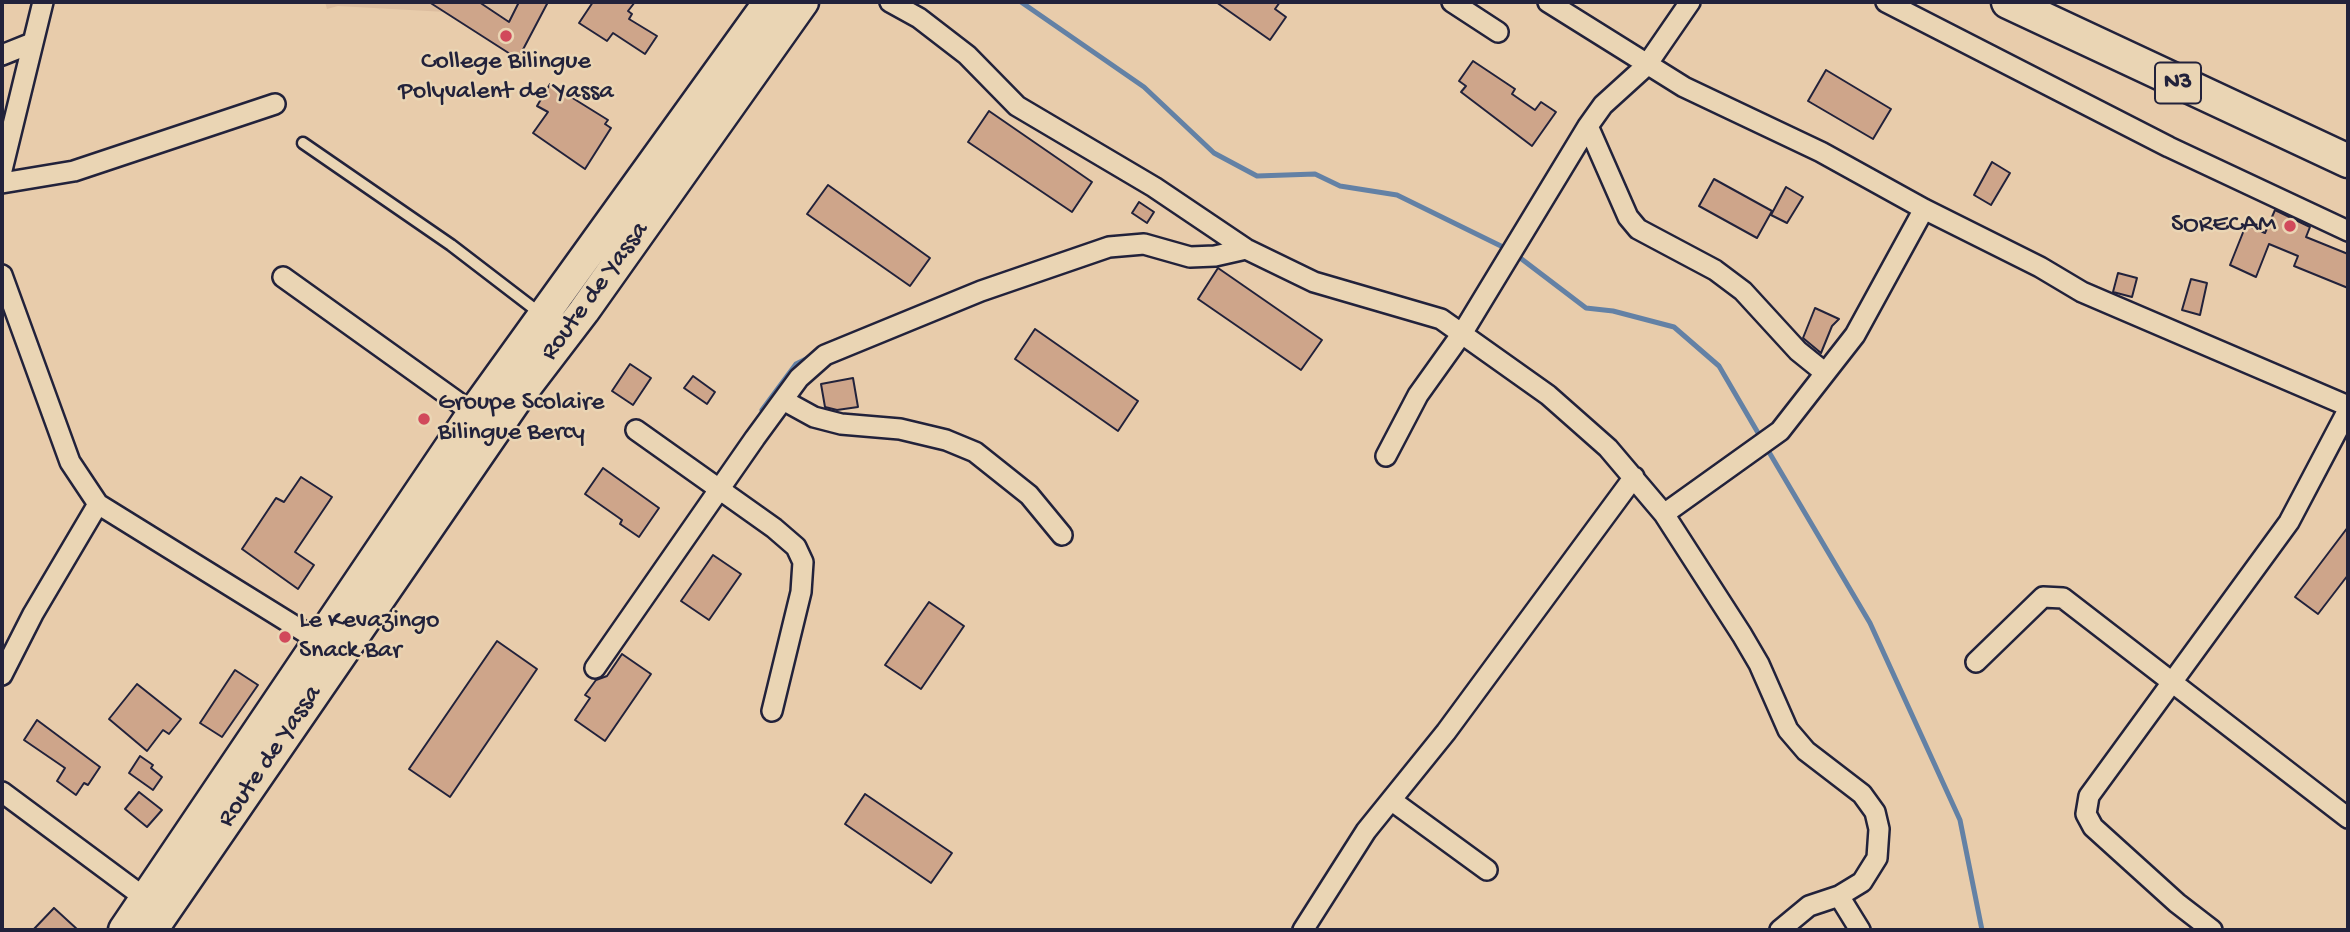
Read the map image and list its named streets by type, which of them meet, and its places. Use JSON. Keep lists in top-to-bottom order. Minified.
{"streets":{"highway":["N3"],"main road":["Route de Yassa"]},"places":["College Bilingue Polyvalent de Yassa","SORECAM","Groupe Scolaire Bilingue Bercy","Le Kevazingo Snack Bar"]}
